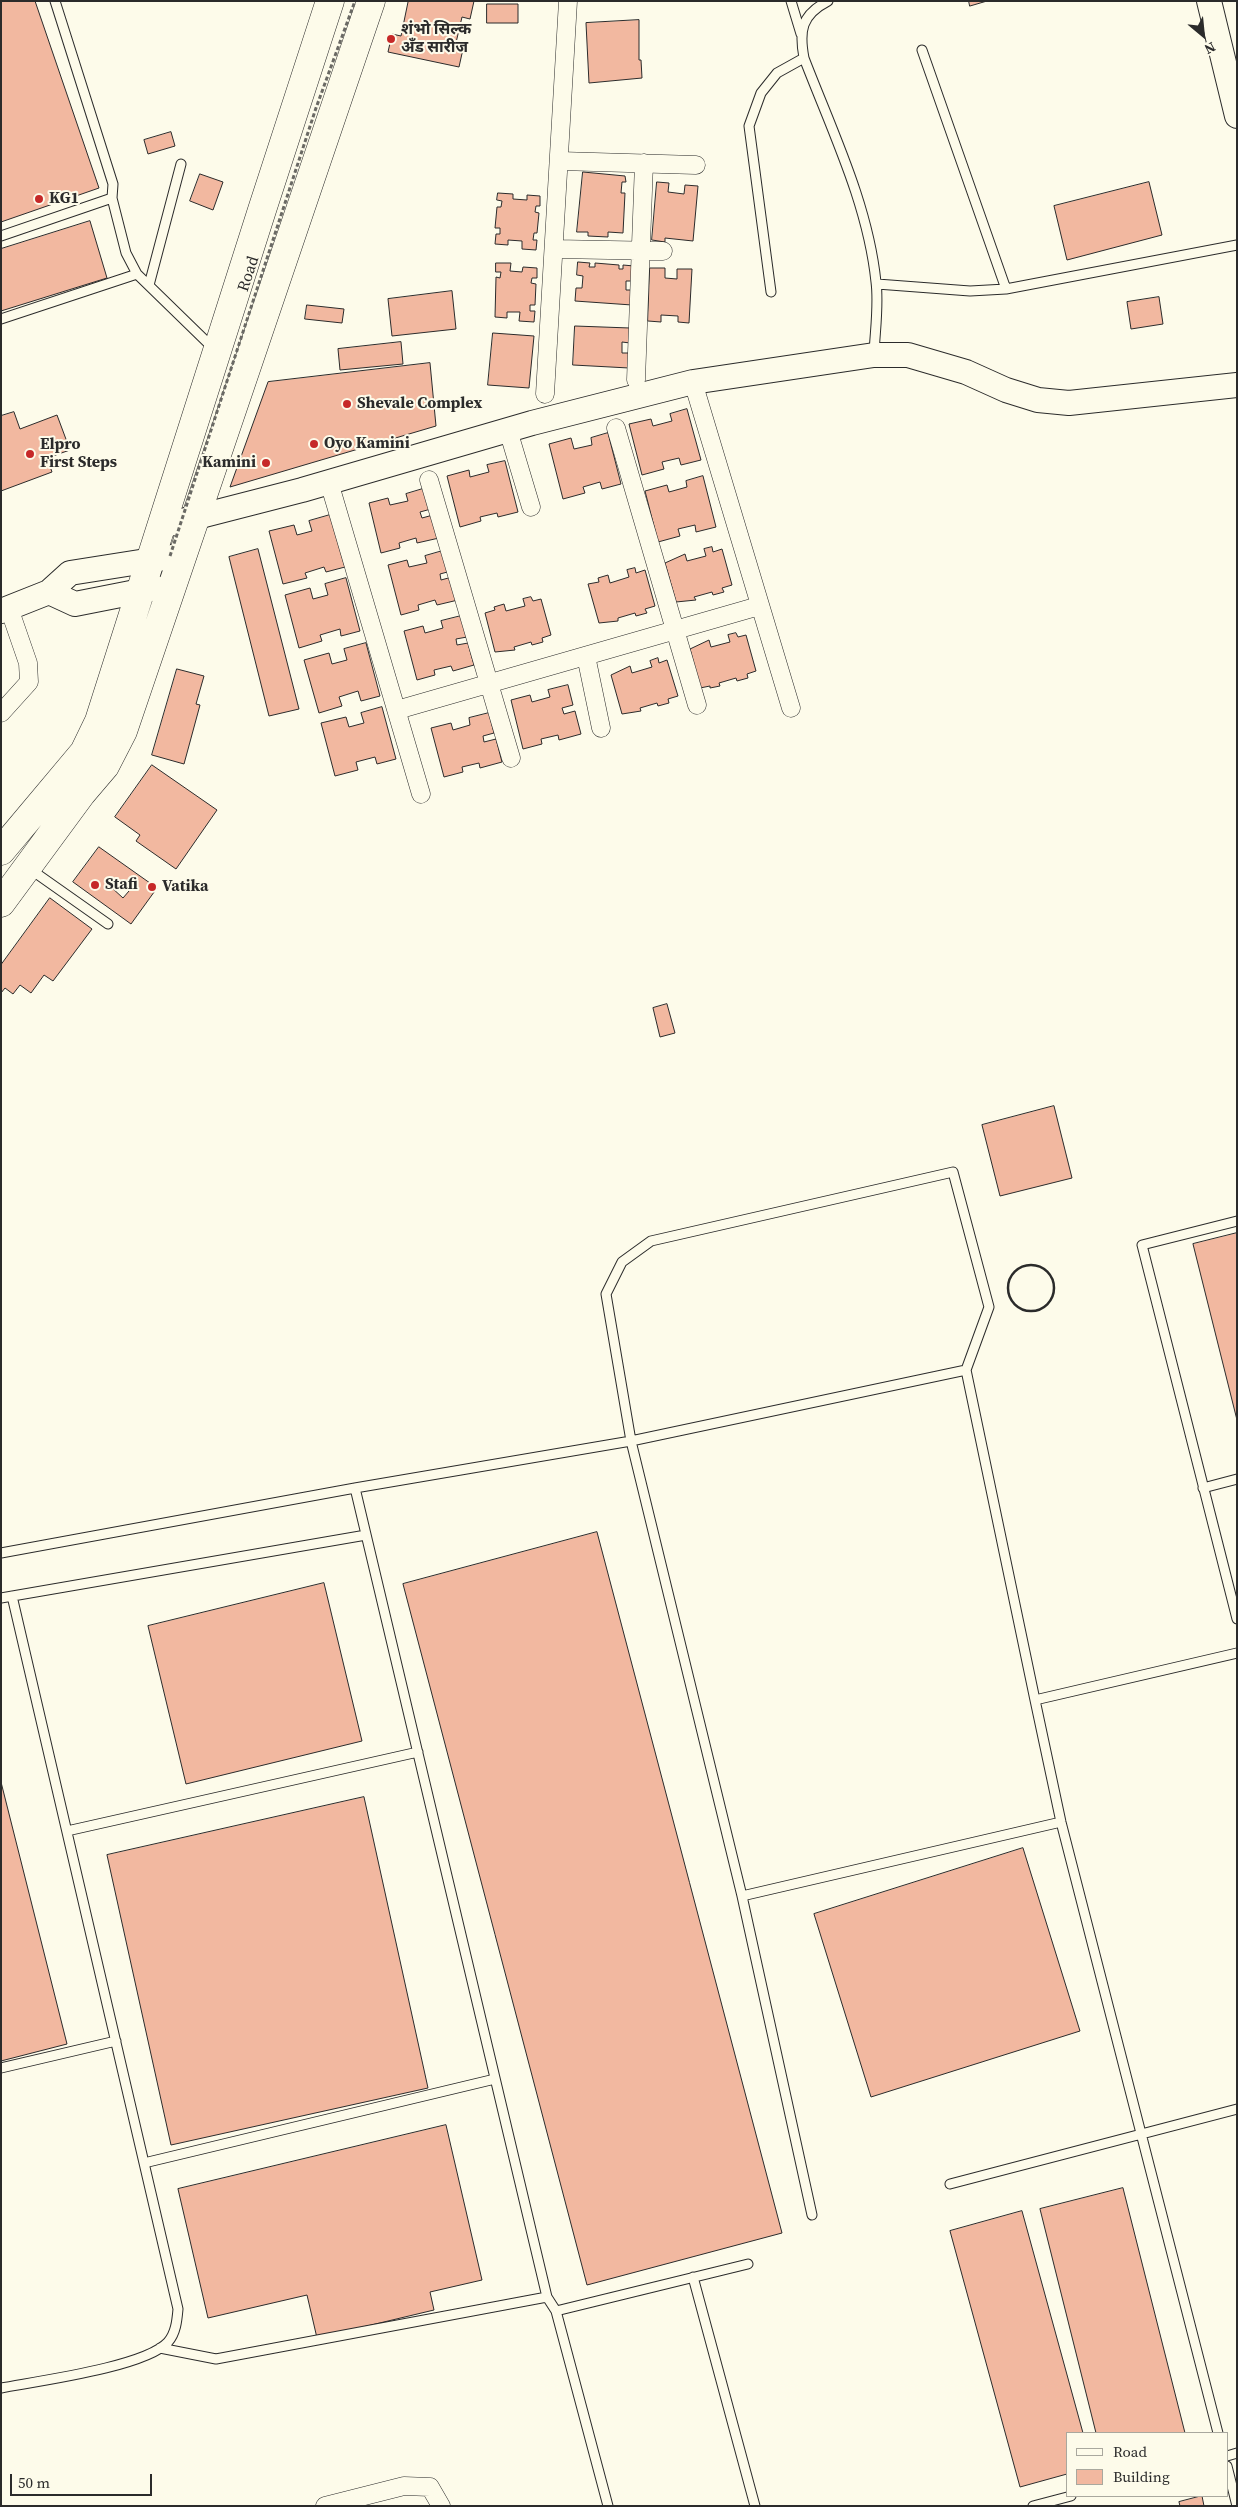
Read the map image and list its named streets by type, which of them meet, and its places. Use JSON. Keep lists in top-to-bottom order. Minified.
{"streets":{"path":["Road"]},"places":["शंभो सिल्क अँड सारीज","KG1","Shevale Complex","Oyo Kamini","Elpro First Steps","Kamini","Stafi","Vatika"],"legend":["Road","Building"],"scale_bar":"50 m","north":"bottom right"}
